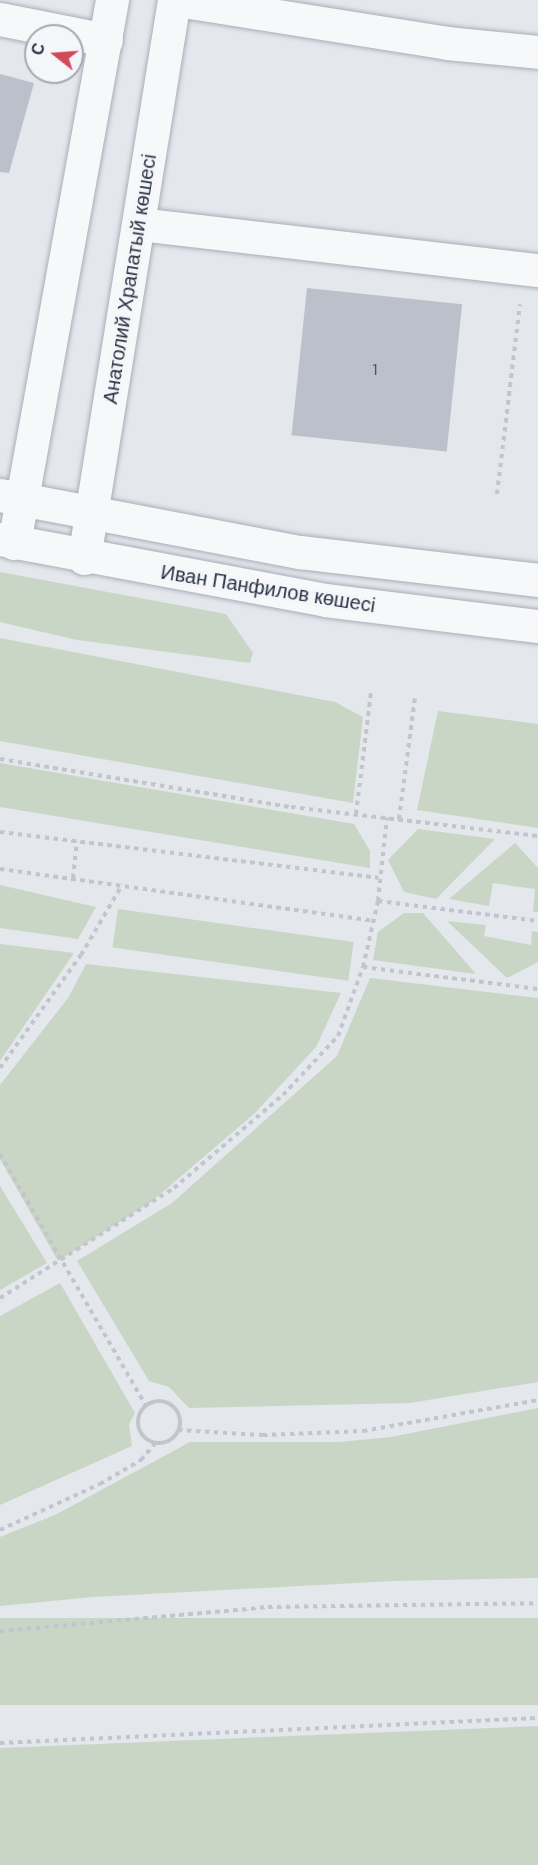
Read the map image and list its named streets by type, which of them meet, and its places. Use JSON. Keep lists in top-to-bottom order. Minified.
{"streets":{"street":["Анатолий Храпатый көшесі","Иван Панфилов көшесі"]},"crossings":[["Анатолий Храпатый көшесі","Иван Панфилов көшесі"]],"house_numbers":["1"],"north":"left"}
